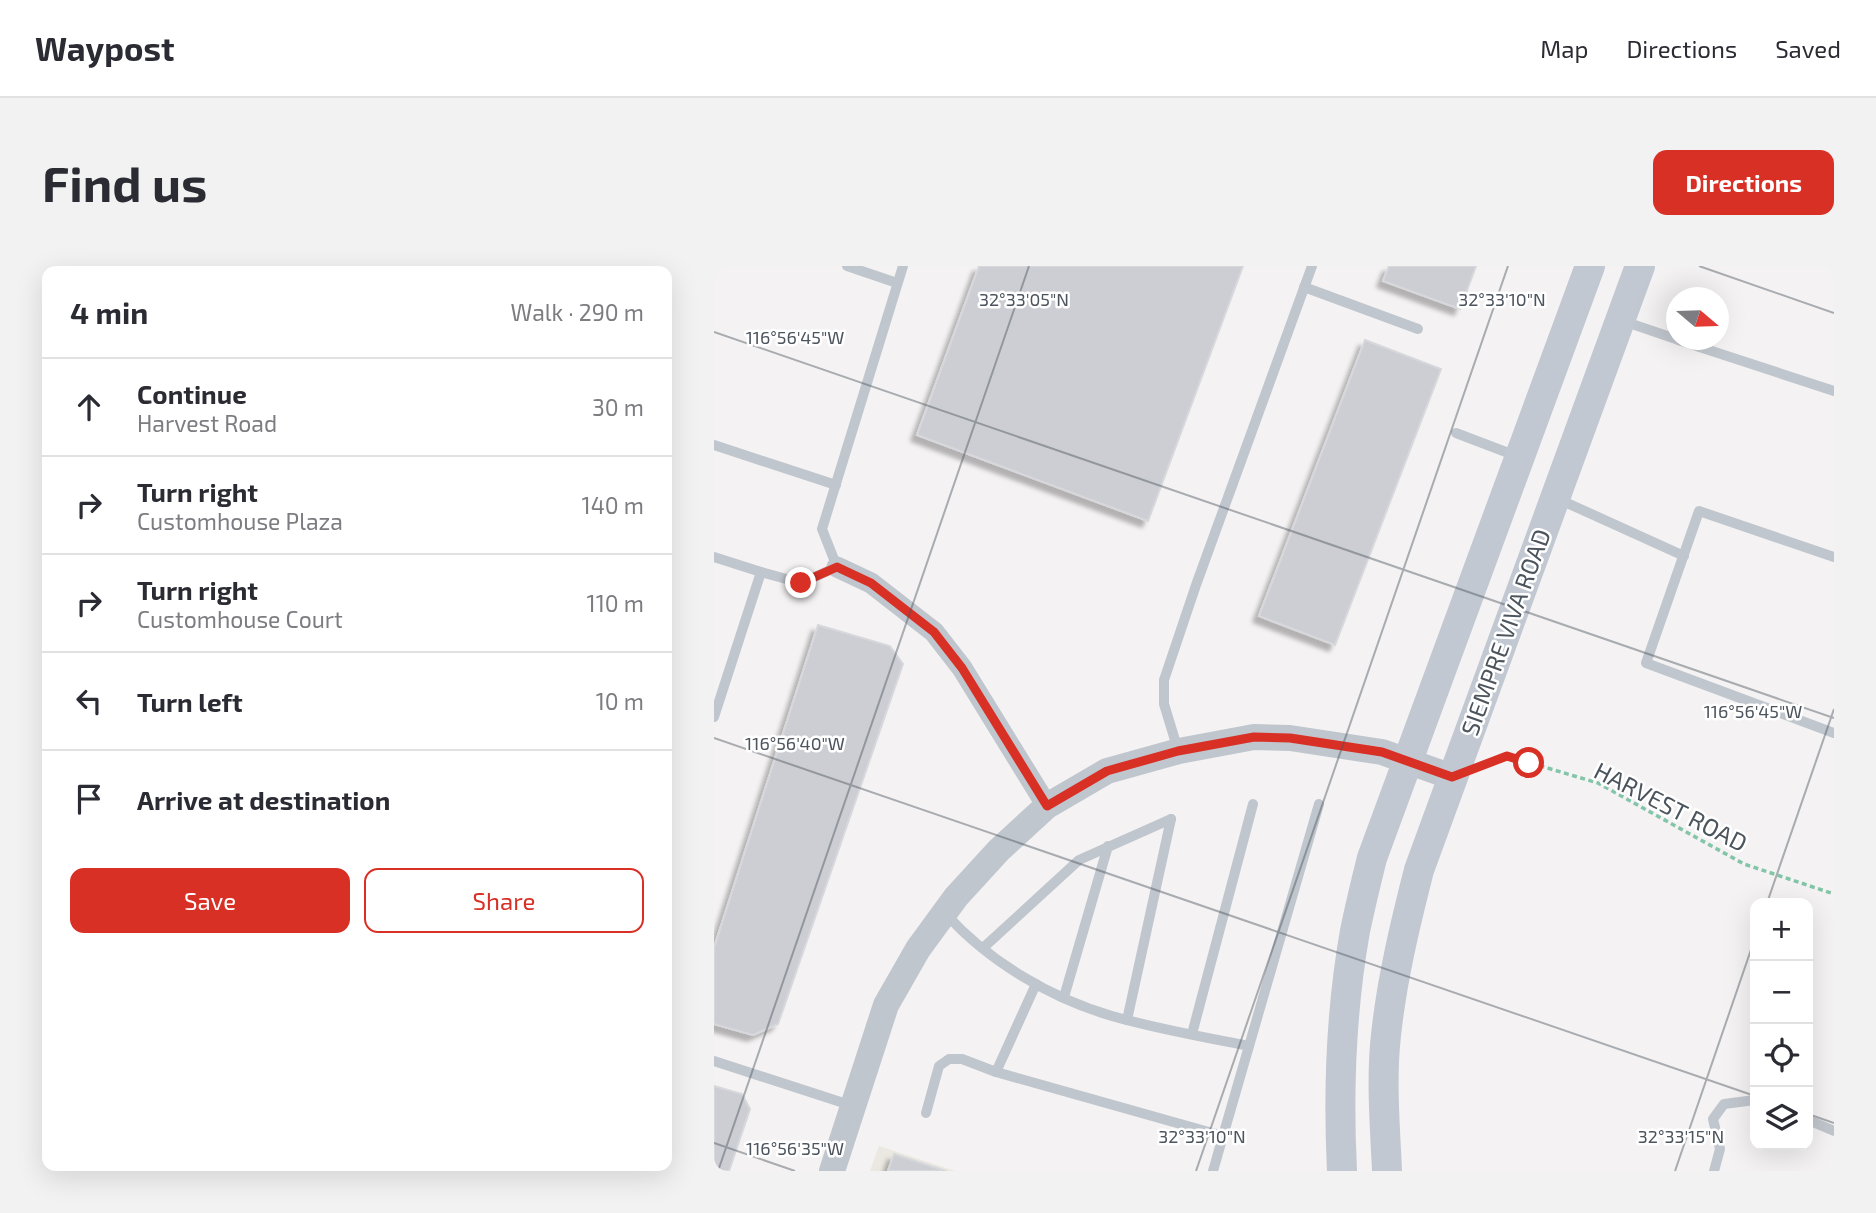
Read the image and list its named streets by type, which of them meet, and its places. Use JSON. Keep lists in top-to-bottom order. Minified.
{"streets":{"main road":["SIEMPRE VIVA ROAD"],"path":["HARVEST ROAD"]},"crossings":[["SIEMPRE VIVA ROAD","HARVEST ROAD"]],"north":"right","page":{"header":"Waypost","nav":["Map","Directions","Saved"],"buttons":["Directions",["Save","Share"]],"title":"Find us","heading":["4 min","Walk · 290 m"],"list":[["Continue","Harvest Road","30 m"],["Turn right","Customhouse Plaza","140 m"],["Turn right","Customhouse Court","110 m"],["Turn left","10 m"],"Arrive at destination"],"map_buttons":["+","−"]},"coordinates":["32°33'05\"N","32°33'10\"N","116°56'45\"W","116°56'40\"W","32°33'15\"N","116°56'35\"W"]}
